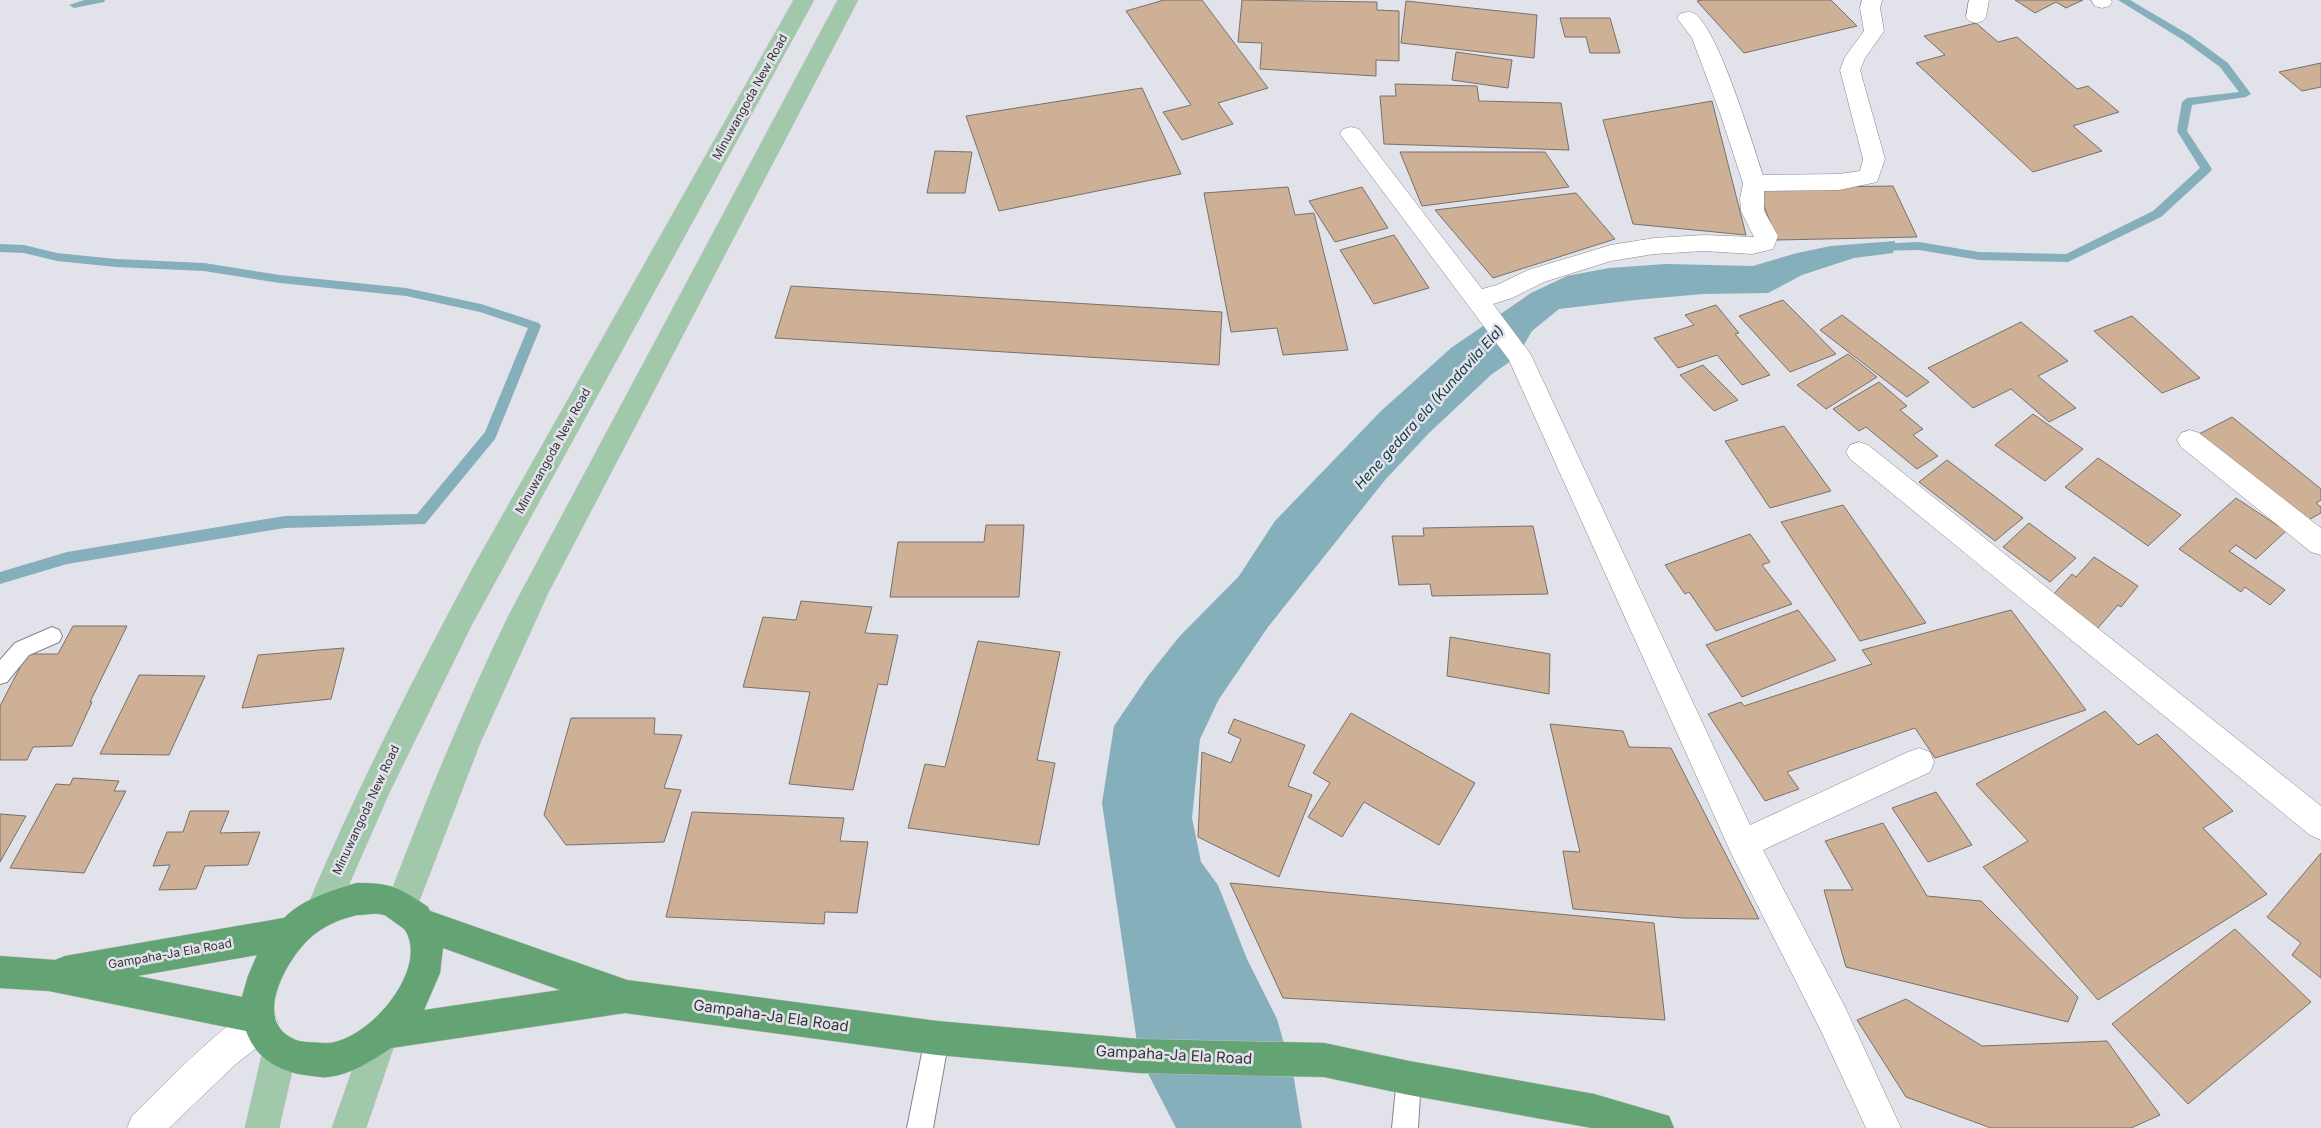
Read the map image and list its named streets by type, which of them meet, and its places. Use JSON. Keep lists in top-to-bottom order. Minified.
{"streets":{"highway":["Gampaha-Ja Ela Road"],"main road":["Minuwangoda New Road"]},"crossings":[["Minuwangoda New Road","Gampaha-Ja Ela Road"]],"water":["Hene gedara ela (Kundavila Ela)"]}
